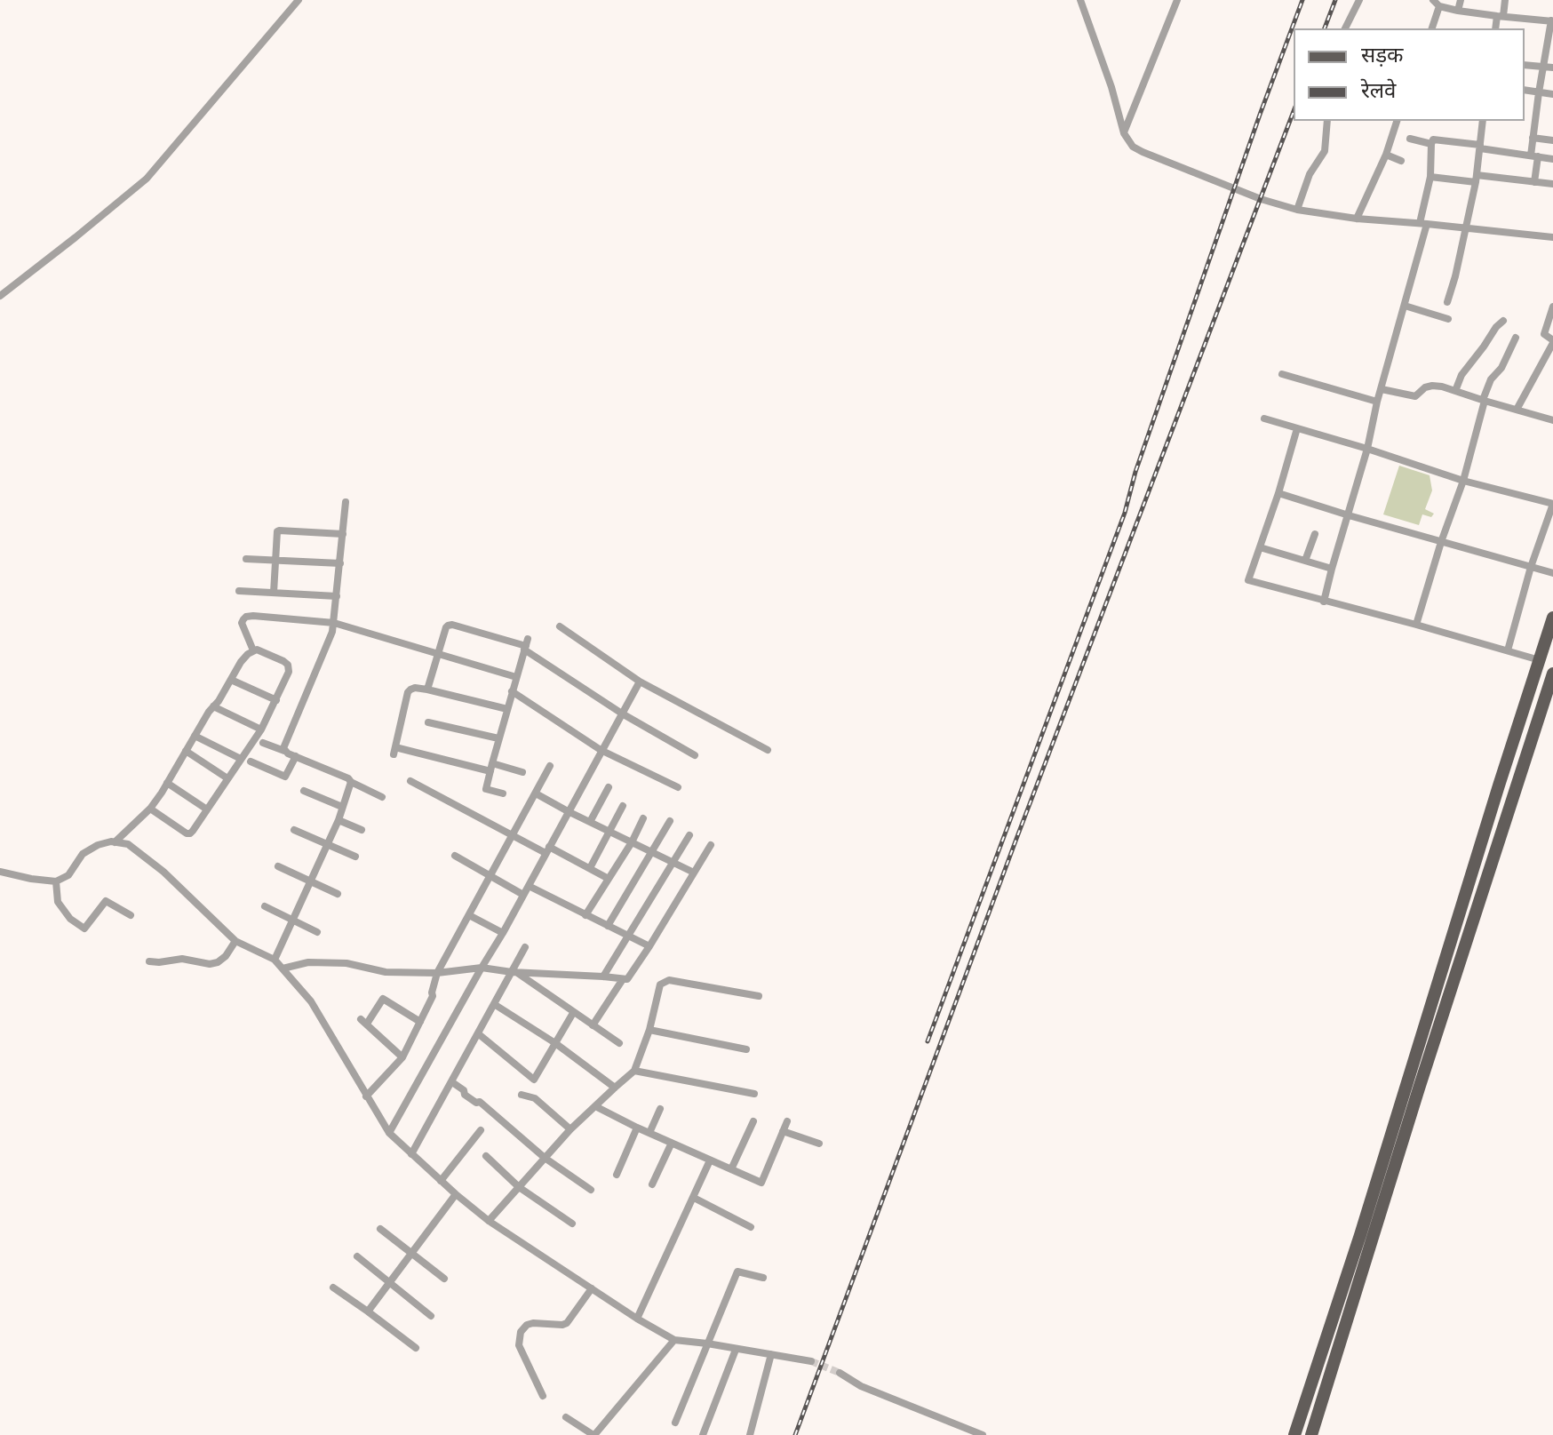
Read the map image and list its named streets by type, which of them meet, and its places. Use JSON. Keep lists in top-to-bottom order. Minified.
{"legend":["सड़क","रेलवे"]}
